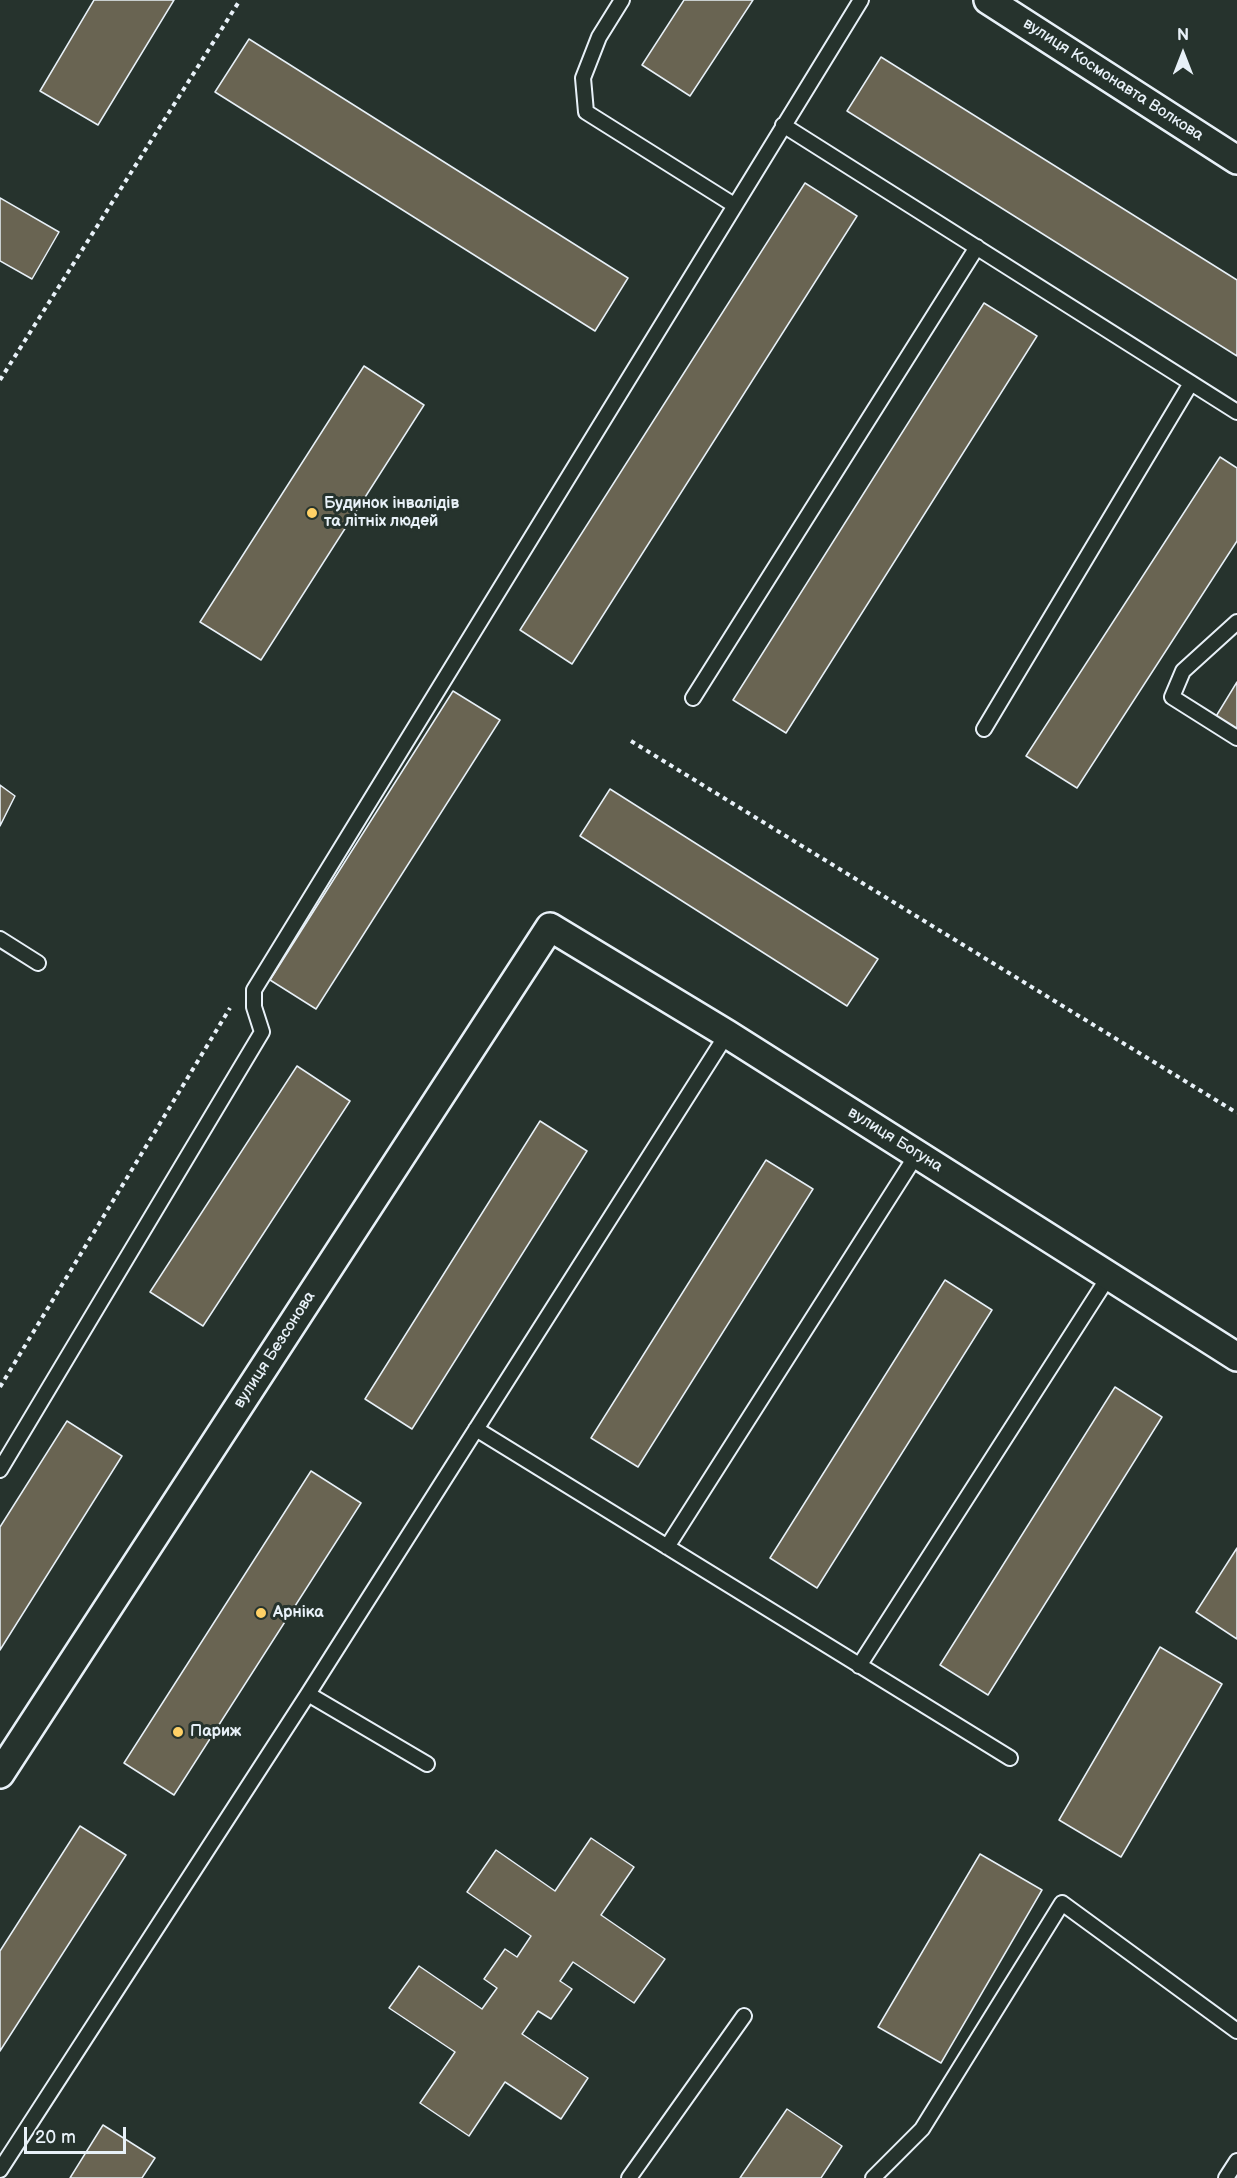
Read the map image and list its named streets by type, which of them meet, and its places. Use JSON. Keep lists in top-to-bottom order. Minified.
{"streets":{"street":["вулиця Космонавта Волкова","вулиця Богуна","вулиця Безсонова"]},"crossings":[["вулиця Богуна","вулиця Безсонова"]],"places":["Будинок інвалідів та літніх людей","Арніка","Париж"],"scale_bar":"20 m","north":"top"}
